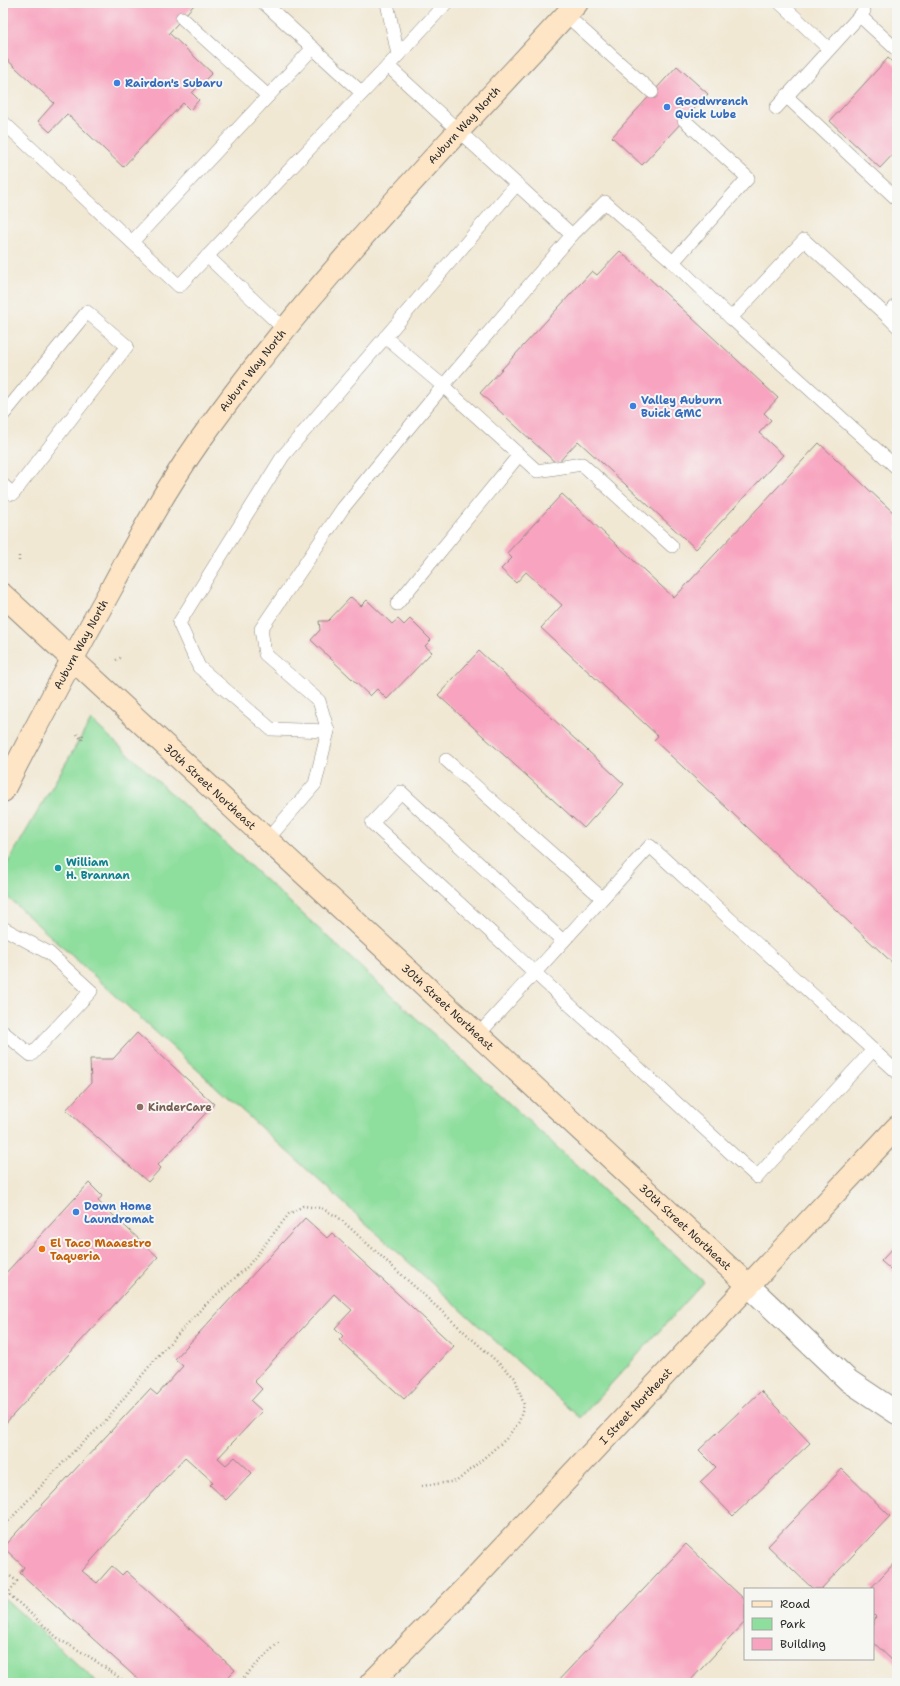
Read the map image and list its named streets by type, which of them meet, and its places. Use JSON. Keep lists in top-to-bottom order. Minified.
{"streets":{"street":["Auburn Way North","30th Street Northeast","I Street Northeast"]},"crossings":[["Auburn Way North","30th Street Northeast"],["30th Street Northeast","I Street Northeast"]],"places":["Rairdon's Subaru","Goodwrench Quick Lube","Valley Auburn Buick GMC","William H. Brannan","KinderCare","Down Home Laundromat","El Taco Maaestro Taqueria"],"legend":["Road","Park","Building"]}
